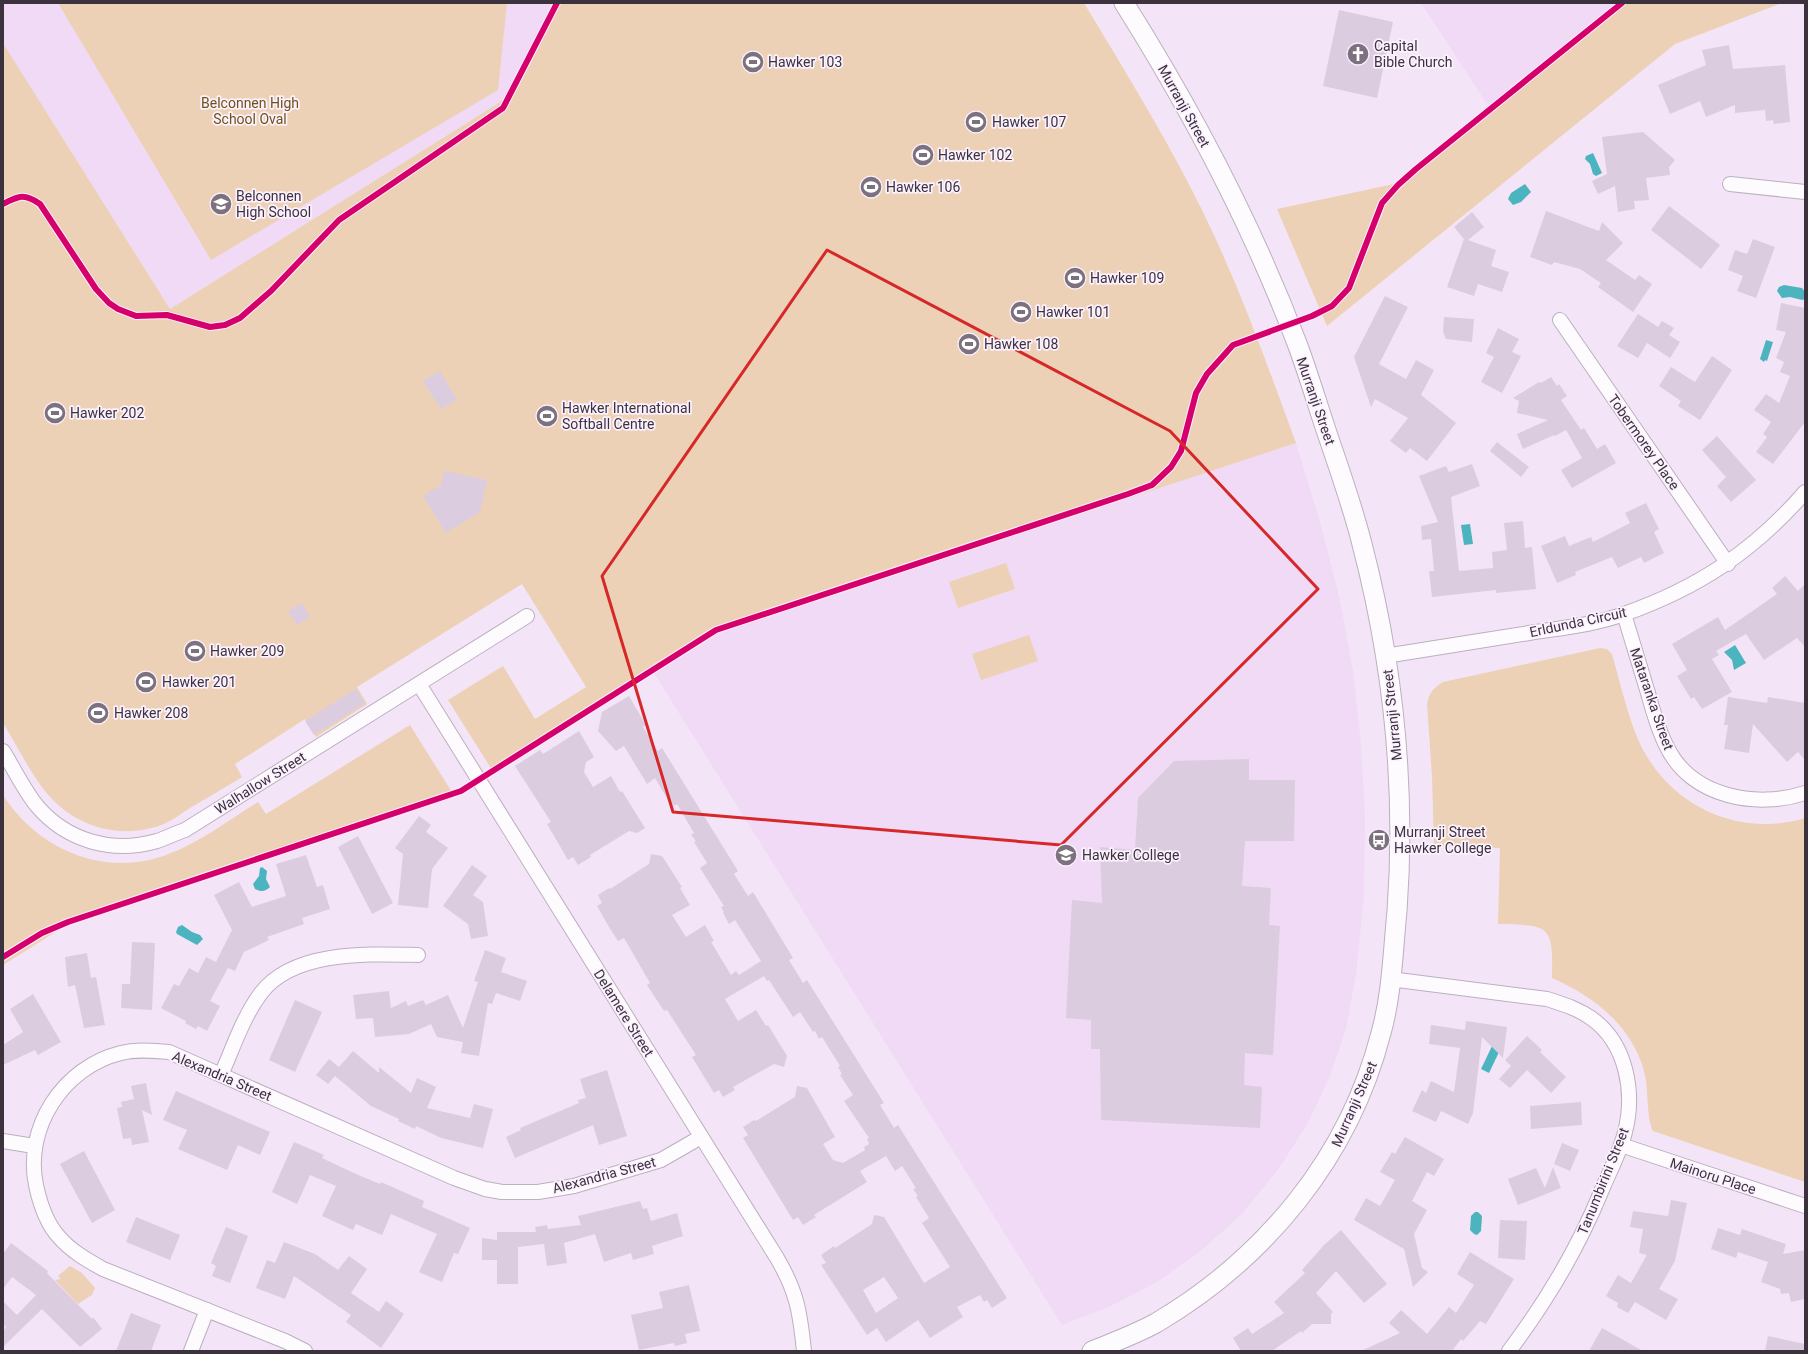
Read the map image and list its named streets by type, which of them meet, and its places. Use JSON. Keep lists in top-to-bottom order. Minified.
{"streets":{"street":["Murranji Street","Tobermorey Place","Erldunda Circuit","Mataranka Street","Walhallow Street","Delamere Street","Alexandria Street","Mainoru Place","Tanumbirini Street"]},"crossings":[["Murranji Street","Erldunda Circuit"],["Murranji Street","Tanumbirini Street"],["Tobermorey Place","Erldunda Circuit"],["Erldunda Circuit","Mataranka Street"],["Walhallow Street","Delamere Street"],["Delamere Street","Alexandria Street"],["Mainoru Place","Tanumbirini Street"]],"parks":["Belconnen High School Oval"],"places":{"church":["Capital Bible Church"],"sports":["Hawker 103","Hawker 107","Hawker 102","Hawker 106","Hawker 109","Hawker 101","Hawker 108","Hawker 202","Hawker International Softball Centre","Hawker 209","Hawker 201","Hawker 208"],"school or university":["Belconnen High School","Hawker College"],"bus stop":["Murranji Street Hawker College"]}}
